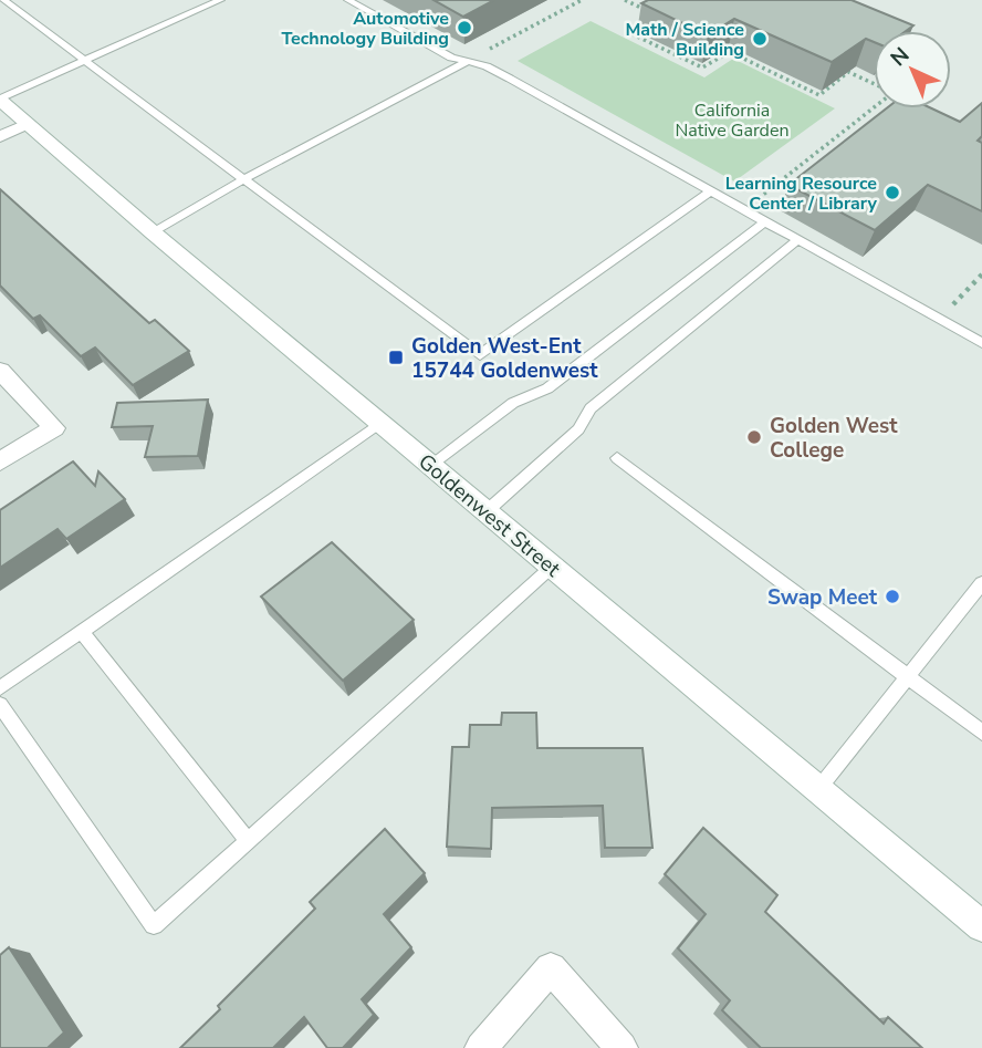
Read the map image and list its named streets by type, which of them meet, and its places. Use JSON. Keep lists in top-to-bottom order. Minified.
{"streets":{"main road":["Goldenwest Street"]},"parks":["California Native Garden"],"places":{"other":["Automotive Technology Building","Math / Science Building","Learning Resource Center / Library","Golden West College","Swap Meet"],"transit":["Golden West-Ent 15744 Goldenwest"]},"north":"top left"}
